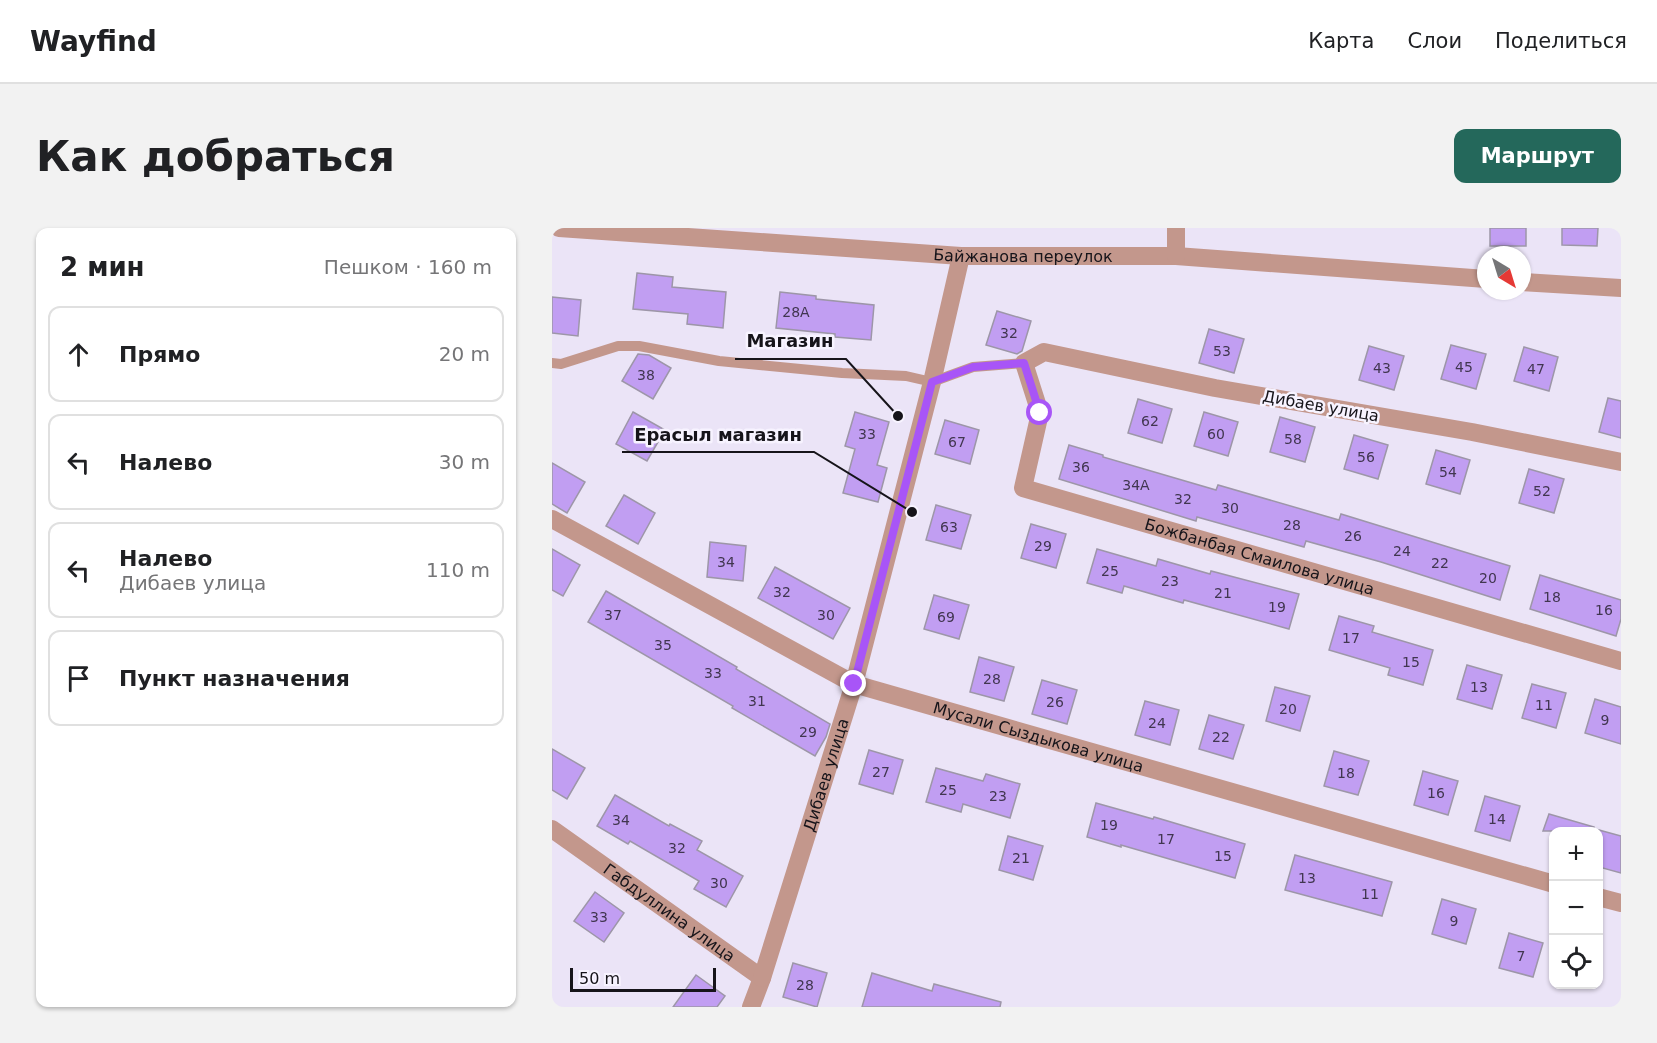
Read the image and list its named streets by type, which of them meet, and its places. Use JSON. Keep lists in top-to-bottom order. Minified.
{"streets":{"street":["Байжанова переулок","Дибаев улица","Божбанбая Смаилова улица","Мусали Сыздыкова улица","Габдуллина улица"]},"crossings":[["Байжанова переулок","Дибаев улица"],["Дибаев улица","Божбанбая Смаилова улица"],["Дибаев улица","Мусали Сыздыкова улица"],["Дибаев улица","Габдуллина улица"]],"places":["Магазин","Ерасыл магазин"],"house_numbers":["28А","32","53","45","43","47","38","62","33","60","58","67","56","36","54","34А","52","32","30","28","63","26","29","24","34","22","25","20","23","32","21","18","19","16","37","30","69","17","35","15","33","28","13","31","26","11","20","9","24","29","22","27","18","25","16","23","14","34","19","17","32","15","21","13","30","11","33","9","7","28"],"scale_bar":"50 m","north":"bottom right","page":{"header":"Wayfind","nav":["Карта","Слои","Поделиться"],"buttons":"Маршрут","title":"Как добраться","heading":["2 мин","Пешком · 160 m"],"list":[["Прямо","20 m"],["Налево","30 m"],["Налево","Дибаев улица","110 m"],"Пункт назначения"],"map_buttons":["+","−"],"scale":"50 m"}}
